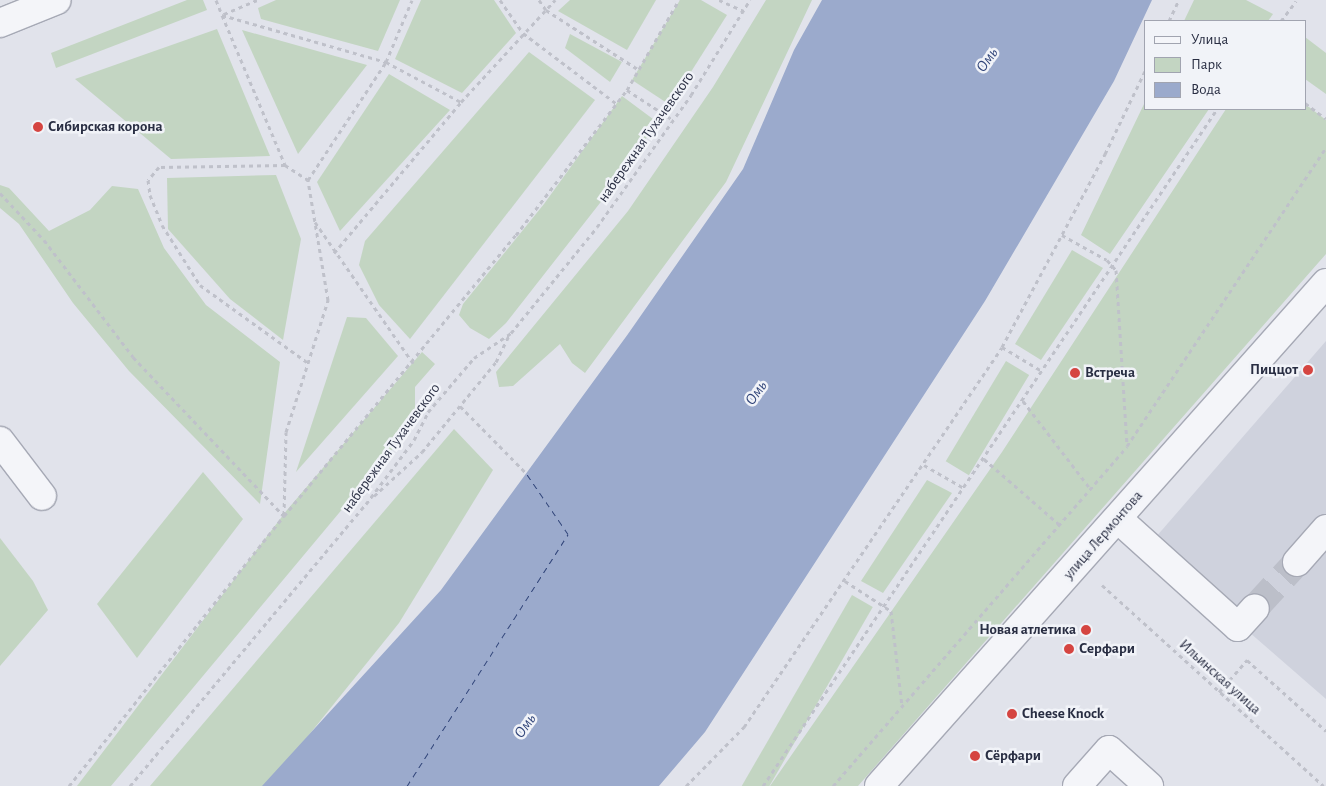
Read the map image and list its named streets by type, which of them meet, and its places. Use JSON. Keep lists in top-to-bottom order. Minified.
{"streets":{"street":["улица Лермонтова"],"path":["набережная Тухачевского","Ильинская улица"]},"water":["Омь"],"places":["Сибирская корона","Пиццот","Встреча","Новая атлетика","Серфари","Cheese Knock","Сёрфари"],"legend":["Улица","Парк","Вода"]}
